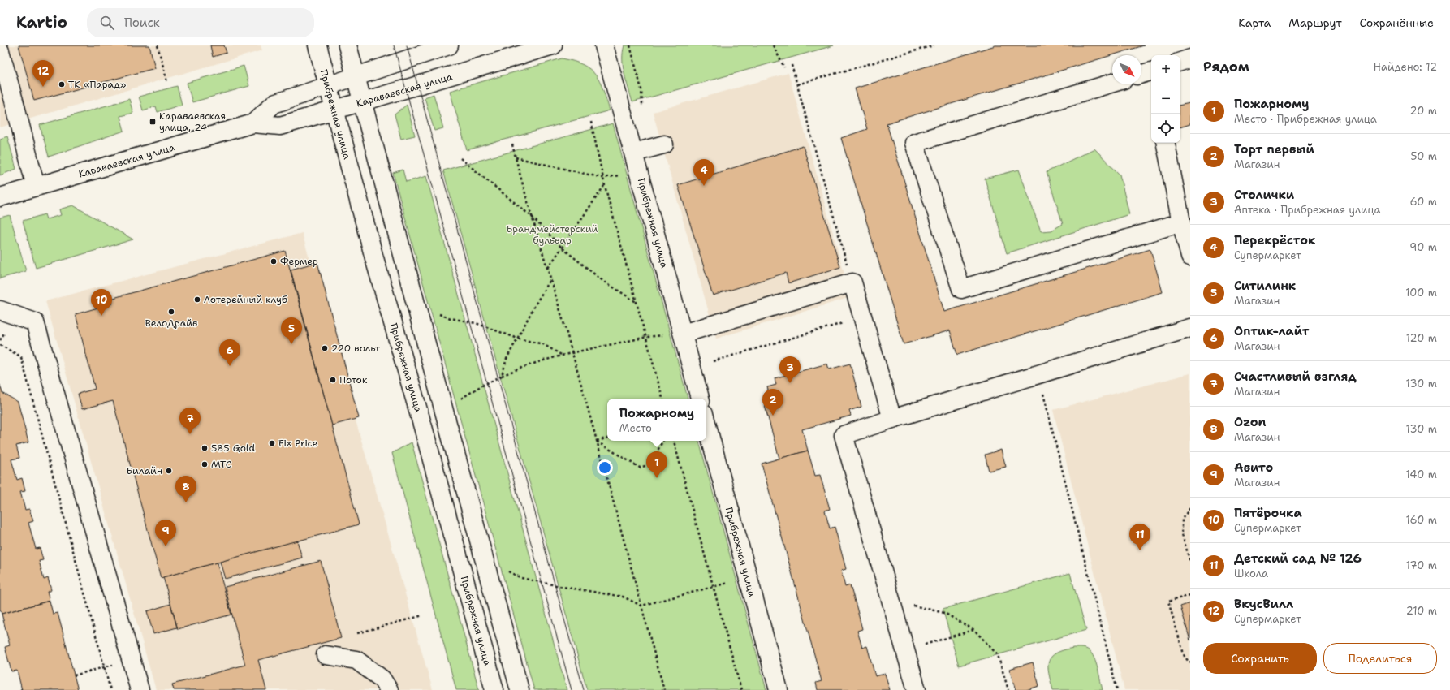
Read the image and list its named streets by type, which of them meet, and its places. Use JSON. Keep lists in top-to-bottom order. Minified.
{"streets":{"street":["Караваевская улица","Прибрежная улица"]},"crossings":[["Караваевская улица","Прибрежная улица"]],"parks":["Брандмейстерский бульвар"],"places":{"other":["ТК «Парад»","Фермер","Лотерейный клуб","ВелоДрайв","220 вольт","Поток","Fix Price","585 Gold","МТС","Билайн"],"transit":["Караваевская улица, 24"]},"north":"bottom right","page":{"header":"Kartio","search":"Поиск","nav":["Карта","Маршрут","Сохранённые"],"heading":["Рядом","Найдено: 12"],"map_buttons":["+","−"],"pins":["12","4","10","5","6","3","2","7","1","8","9","11"],"list":[{"mark":"1","name":"Пожарному","note":"Место · Прибрежная улица","value":"20 m"},{"mark":"2","name":"Торт первый","note":"Магазин","value":"50 m"},{"mark":"3","name":"Столички","note":"Аптека · Прибрежная улица","value":"60 m"},{"mark":"4","name":"Перекрёсток","note":"Супермаркет","value":"90 m"},{"mark":"5","name":"Ситилинк","note":"Магазин","value":"100 m"},{"mark":"6","name":"Оптик-лайт","note":"Магазин","value":"120 m"},{"mark":"7","name":"Счастливый взгляд","note":"Магазин","value":"130 m"},{"mark":"8","name":"Ozon","note":"Магазин","value":"130 m"},{"mark":"9","name":"Авито","note":"Магазин","value":"140 m"},{"mark":"10","name":"Пятёрочка","note":"Супермаркет","value":"160 m"},{"mark":"11","name":"Детский сад № 126","note":"Школа","value":"170 m"},{"mark":"12","name":"ВкусВилл","note":"Супермаркет","value":"210 m"}],"popup":["Пожарному","Место"],"buttons":["Сохранить","Поделиться"]}}
